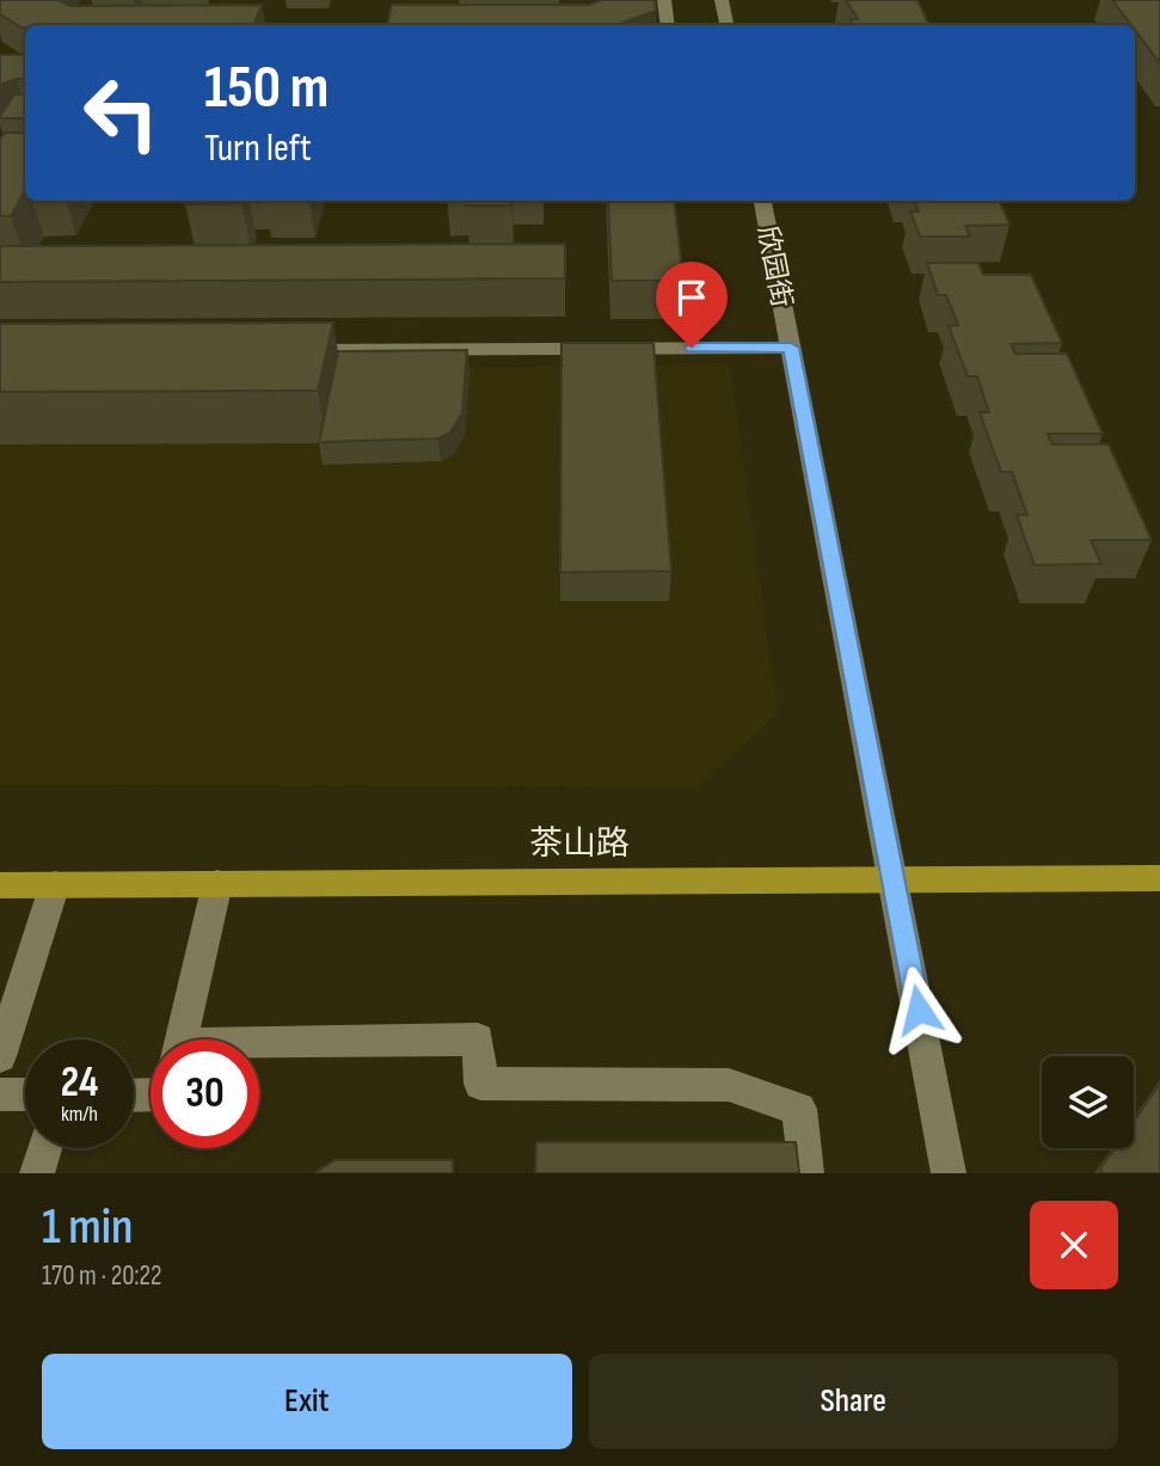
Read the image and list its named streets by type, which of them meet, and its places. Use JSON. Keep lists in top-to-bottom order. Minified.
{"streets":{"main road":["茶山路"],"street":["欣园街"]},"crossings":[["欣园街","茶山路"]],"page":{"turn":["150 m","Turn left"],"speed":"24 km/h","limit":"30","heading":["1 min","170 m · 20:22"],"buttons":["Exit","Share"]}}
